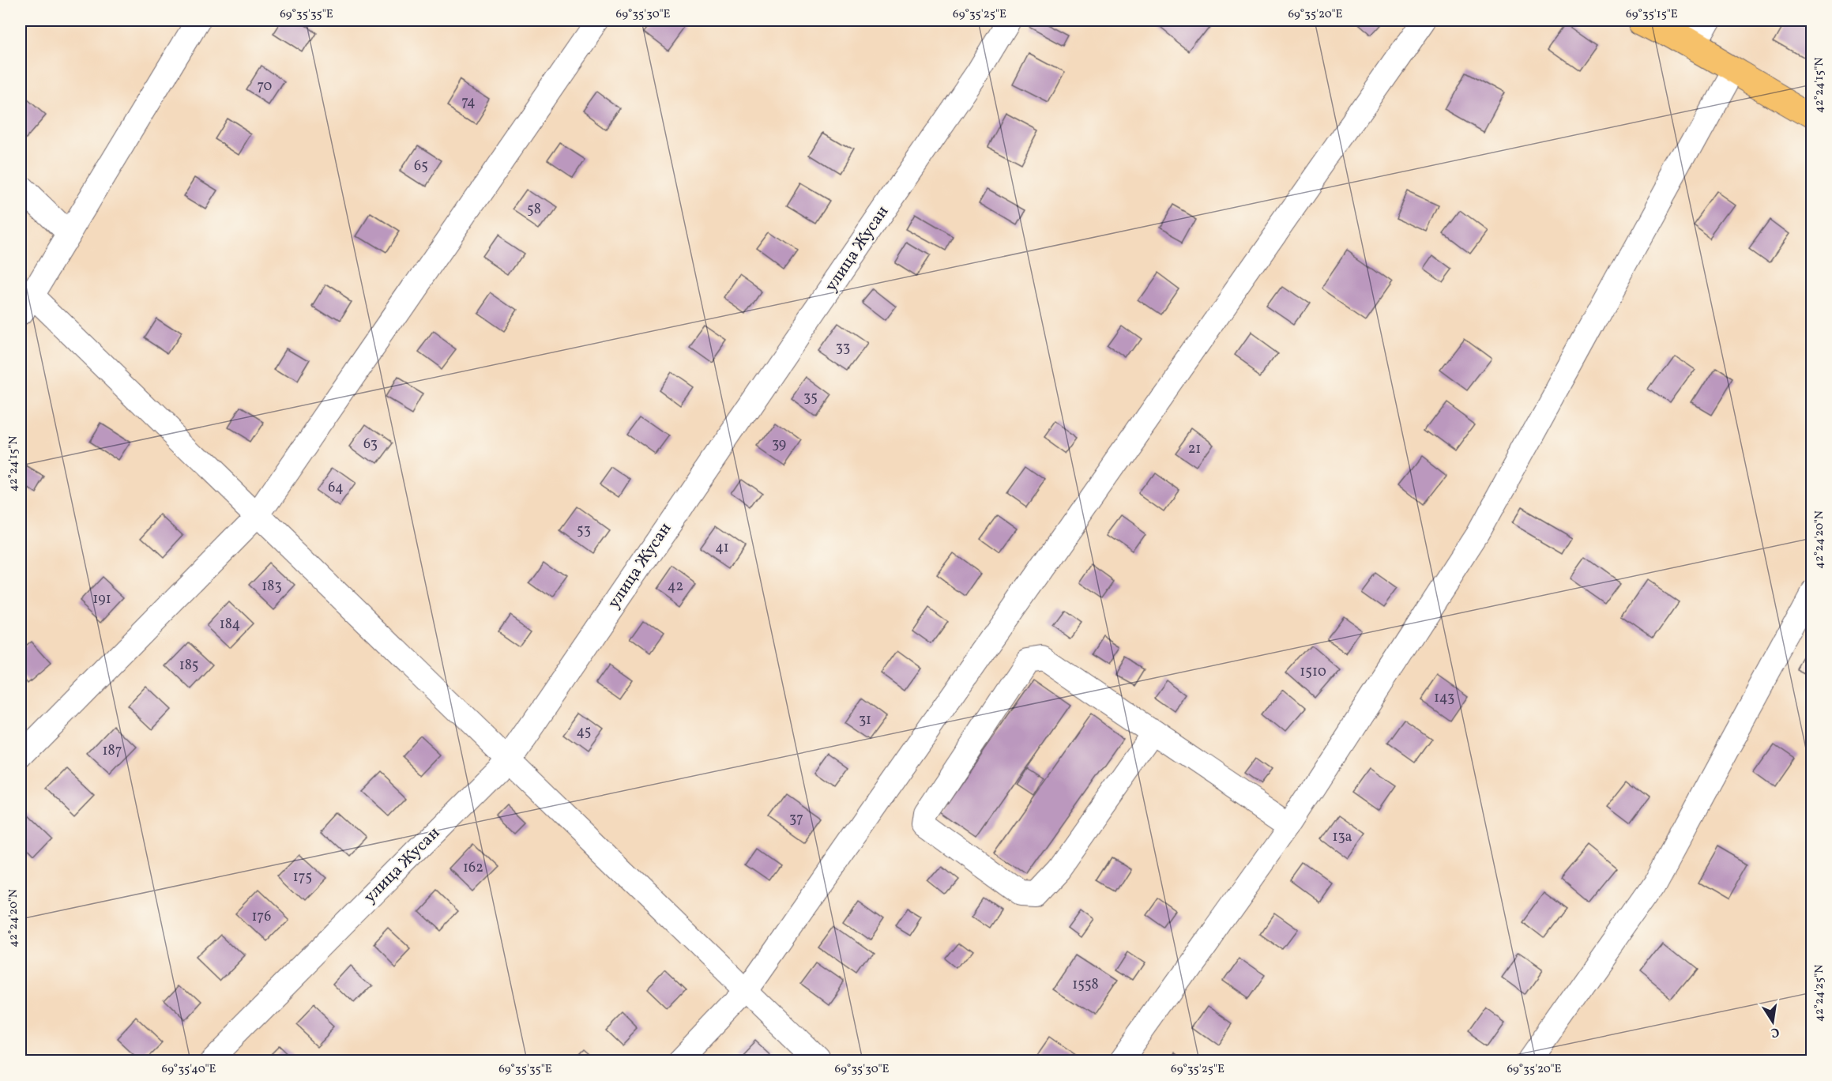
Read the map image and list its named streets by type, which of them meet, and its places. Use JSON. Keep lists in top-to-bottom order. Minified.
{"streets":{"street":["улица Жусан"]},"house_numbers":["70","74","65","58","33","35","63","39","21","64","53","41","183","42","191","184","185","1510","143","31","45","187","37","13а","162","175","176","1558"],"north":"bottom","coordinates":["69°35'35\"E","69°35'30\"E","69°35'25\"E","69°35'20\"E","69°35'15\"E","42°24'15\"N","42°24'20\"N","42°24'25\"N","69°35'40\"E"]}
